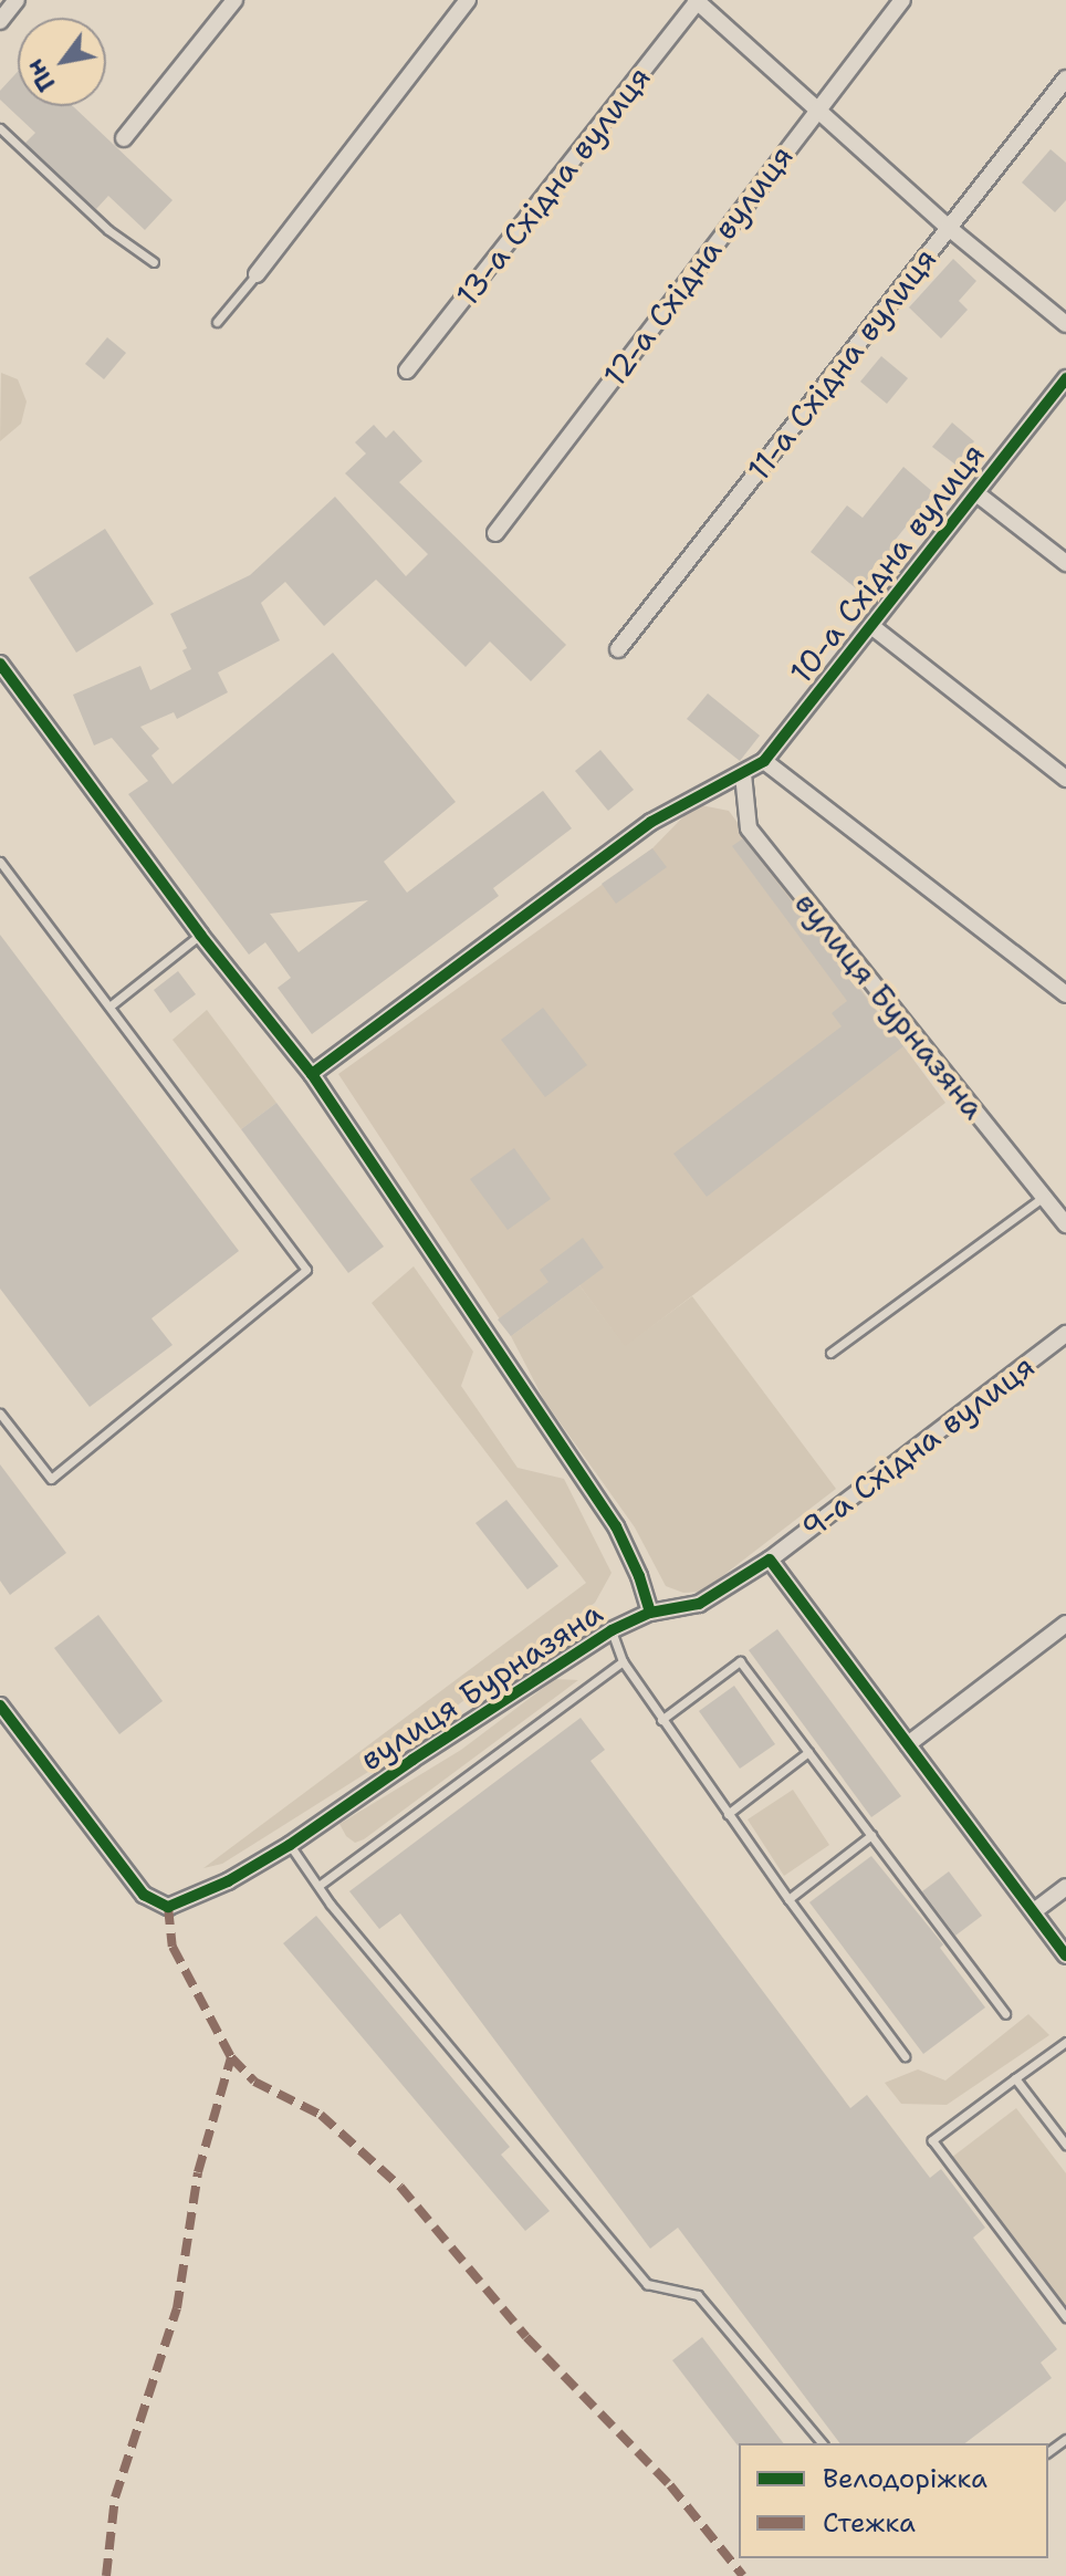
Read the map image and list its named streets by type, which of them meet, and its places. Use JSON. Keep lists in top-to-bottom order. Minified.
{"streets":{"street":["13-а Східна вулиця","12-а Східна вулиця","11-а Східна вулиця","10-а Східна вулиця","вулиця Бурназяна","9-а Східна вулиця"]},"crossings":[["10-а Східна вулиця","вулиця Бурназяна"],["вулиця Бурназяна","9-а Східна вулиця"]],"legend":["Велодоріжка","Стежка"],"north":"bottom left"}
